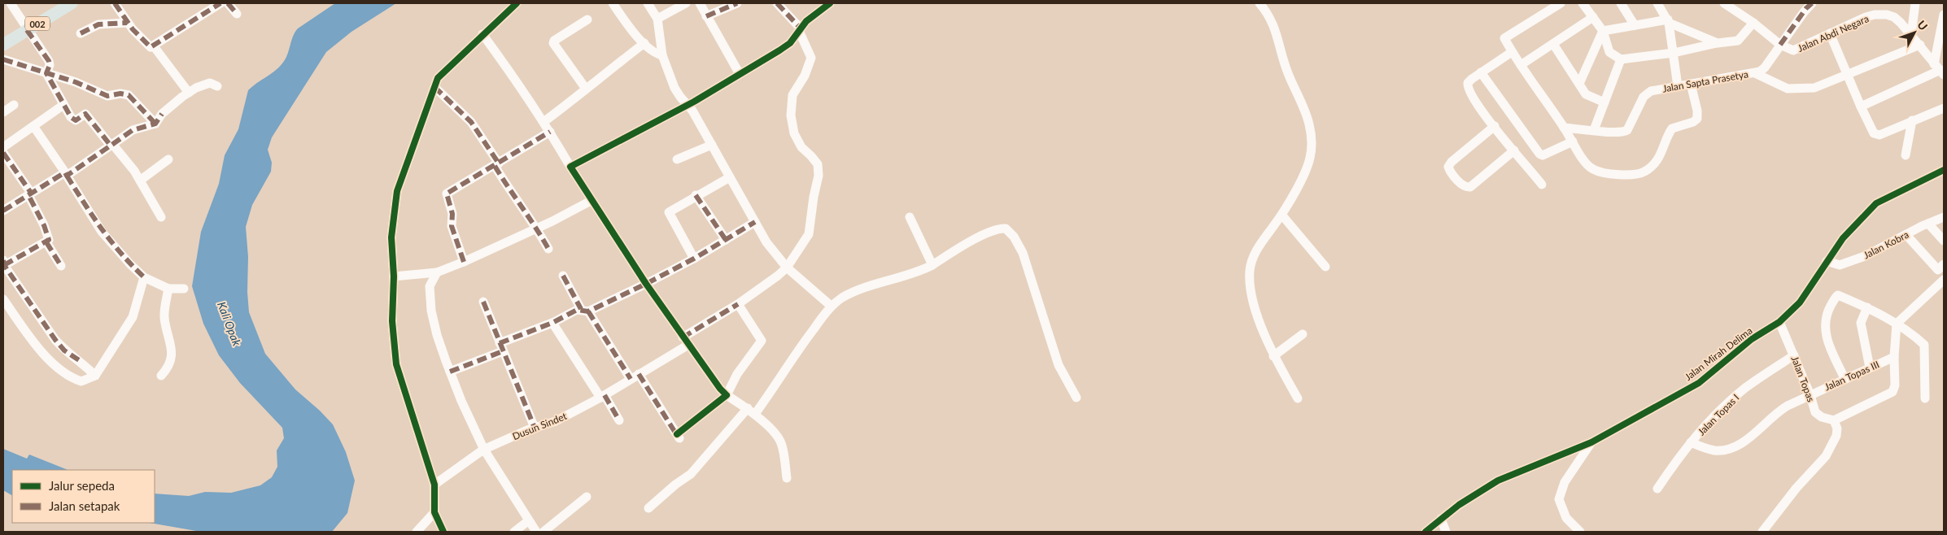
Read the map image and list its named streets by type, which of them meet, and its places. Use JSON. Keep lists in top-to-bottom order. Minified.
{"streets":{"main road":["002"],"street":["Jalan Abdi Negara","Jalan Sapta Prasetya","Jalan Kobra","Jalan Mirah Delima","Jalan Topas III","Jalan Topas","Jalan Topas I","Dusun Sindet"]},"crossings":[["Jalan Abdi Negara","Jalan Sapta Prasetya"],["Jalan Kobra","Jalan Mirah Delima"],["Jalan Mirah Delima","Jalan Topas"],["Jalan Topas III","Jalan Topas"],["Jalan Topas III","Jalan Topas I"],["Jalan Topas","Jalan Topas I"]],"water":["Kali Opak"],"legend":["Jalur sepeda","Jalan setapak"],"north":"top right"}
